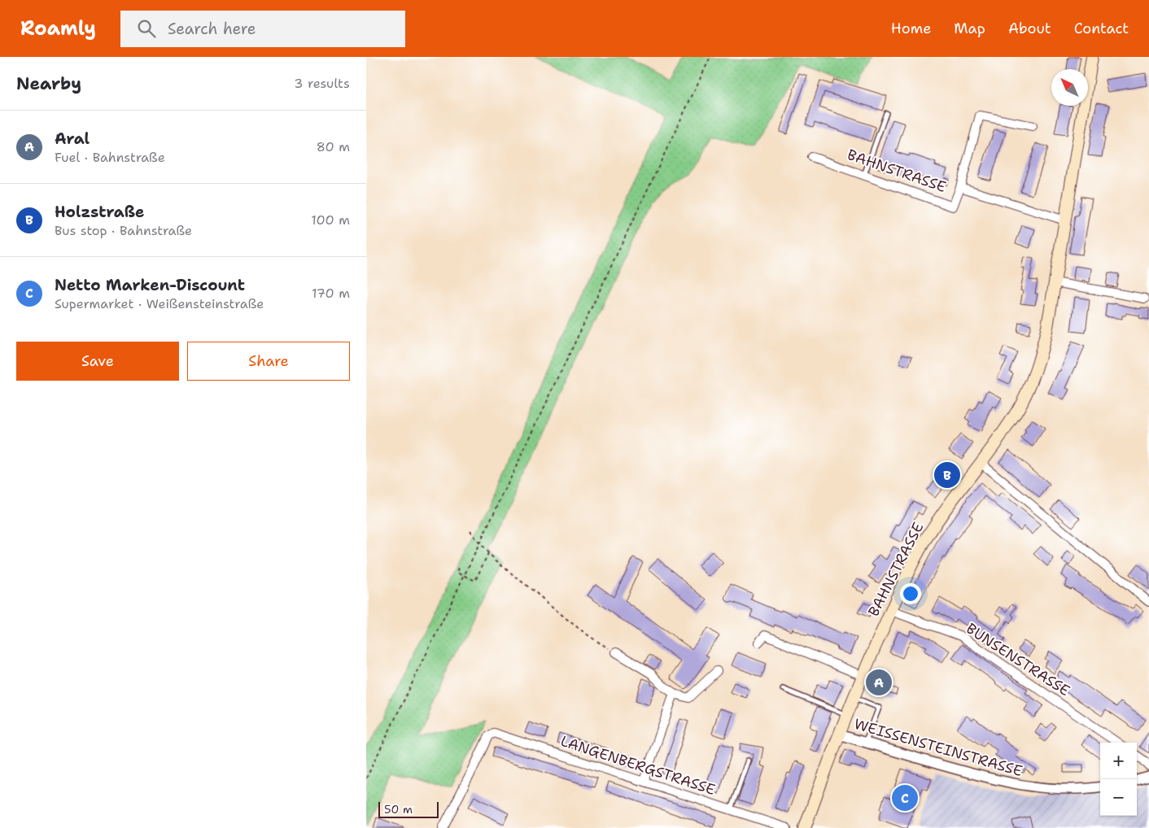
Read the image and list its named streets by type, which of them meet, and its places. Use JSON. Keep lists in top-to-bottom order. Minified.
{"streets":{"main road":["BAHNSTRASSE"],"street":["BUNSENSTRASSE","WEISSENSTEINSTRASSE","LANGENBERGSTRASSE"]},"crossings":[["BAHNSTRASSE","BUNSENSTRASSE"],["BAHNSTRASSE","WEISSENSTEINSTRASSE"]],"scale_bar":"50 m","north":"top left","page":{"header":"Roamly","search":"Search here","nav":["Home","Map","About","Contact"],"heading":["Nearby","3 results"],"list":[{"mark":"A","name":"Aral","note":"Fuel · Bahnstraße","value":"80 m"},{"mark":"B","name":"Holzstraße","note":"Bus stop · Bahnstraße","value":"100 m"},{"mark":"C","name":"Netto Marken-Discount","note":"Supermarket · Weißensteinstraße","value":"170 m"}],"buttons":["Save","Share"],"pins":["B","A","C"],"map_buttons":["+","−"],"scale":"50 m"}}
